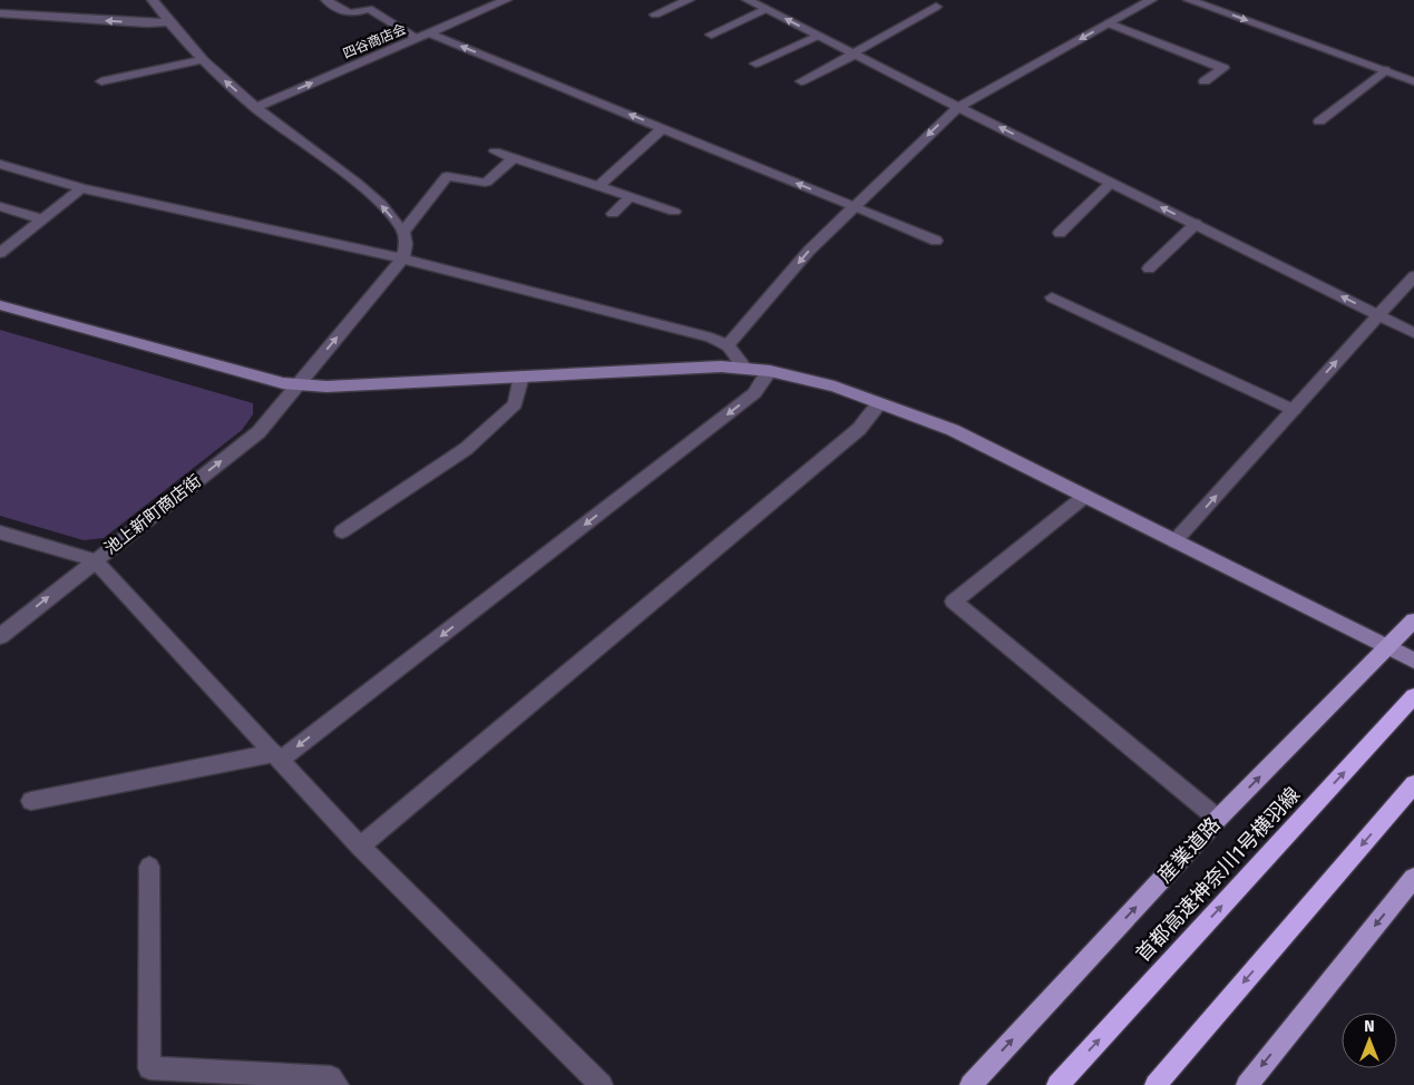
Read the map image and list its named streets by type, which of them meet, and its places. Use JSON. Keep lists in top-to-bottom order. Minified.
{"streets":{"highway":["首都高速神奈川1号横羽線"],"main road":["産業道路"],"street":["四谷商店会","池上新町商店街"]},"one_way":["四谷商店会","池上新町商店街","産業道路"],"north":"top"}
